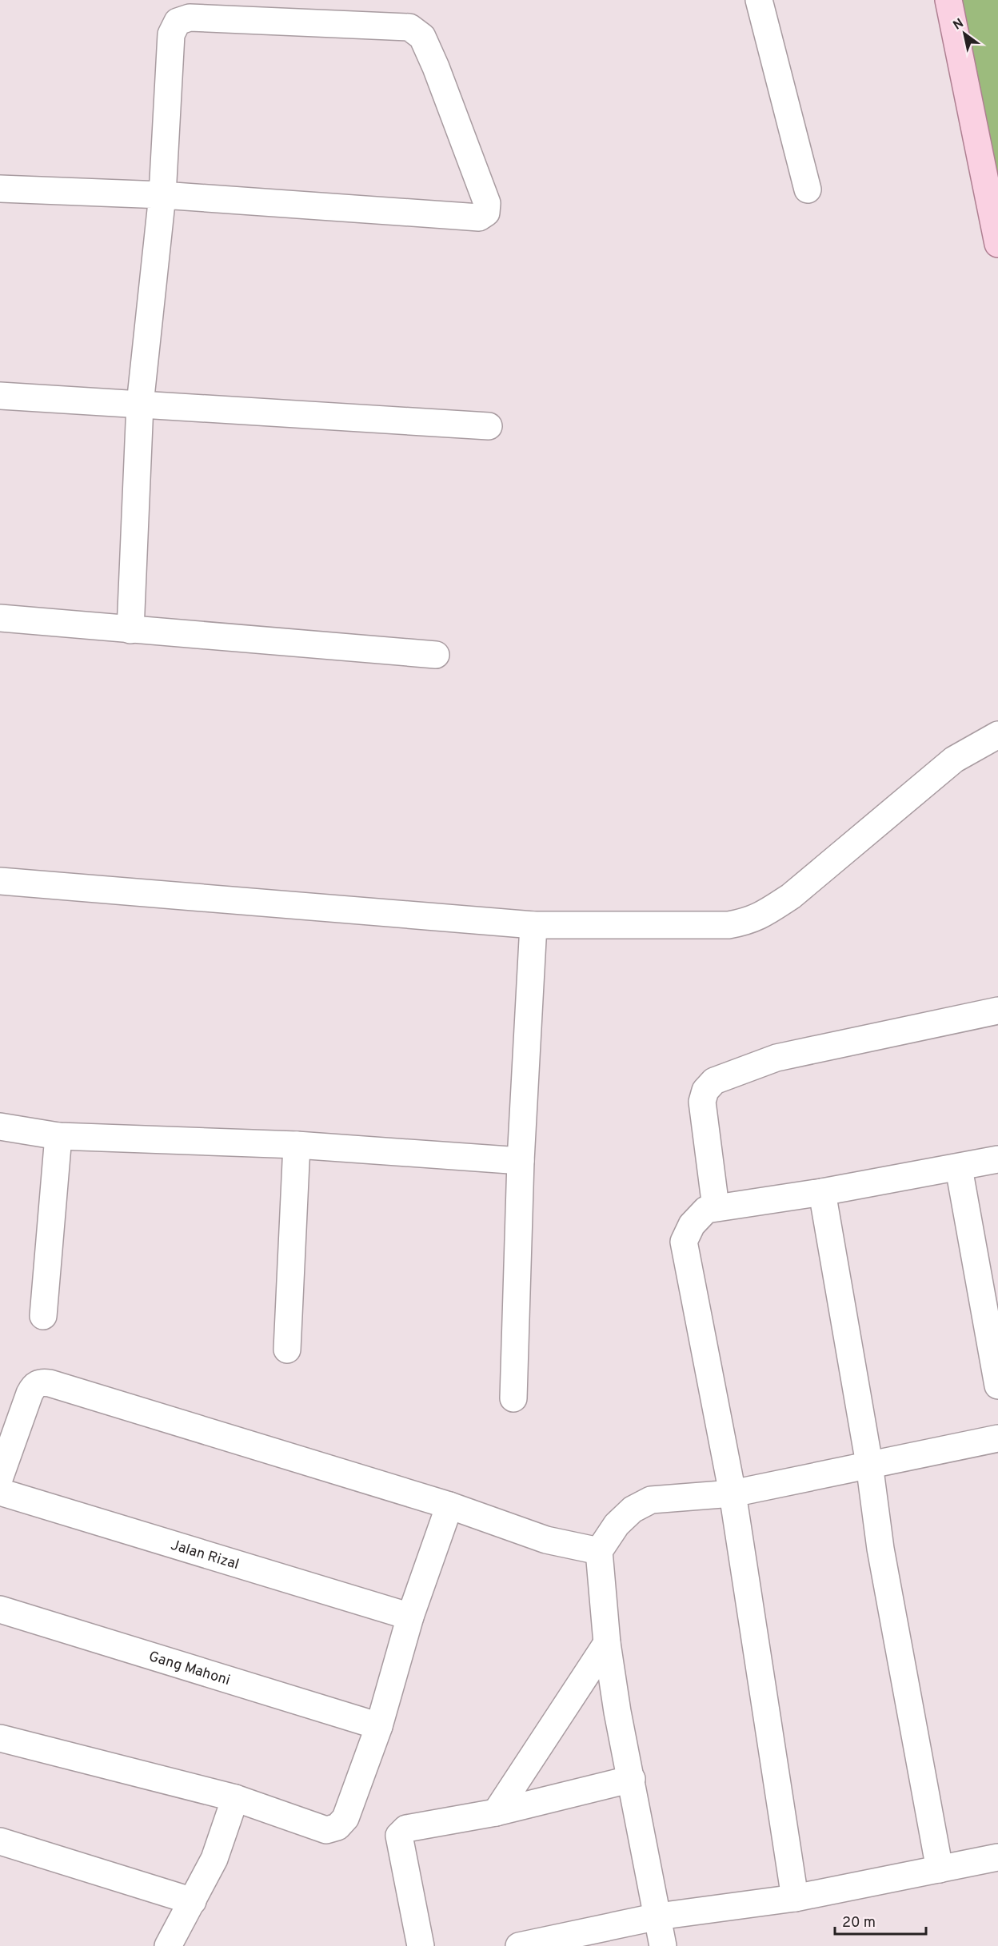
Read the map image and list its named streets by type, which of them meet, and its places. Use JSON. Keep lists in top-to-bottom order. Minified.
{"streets":{"street":["Jalan Rizal","Gang Mahoni"]},"scale_bar":"20 m","north":"top left"}
